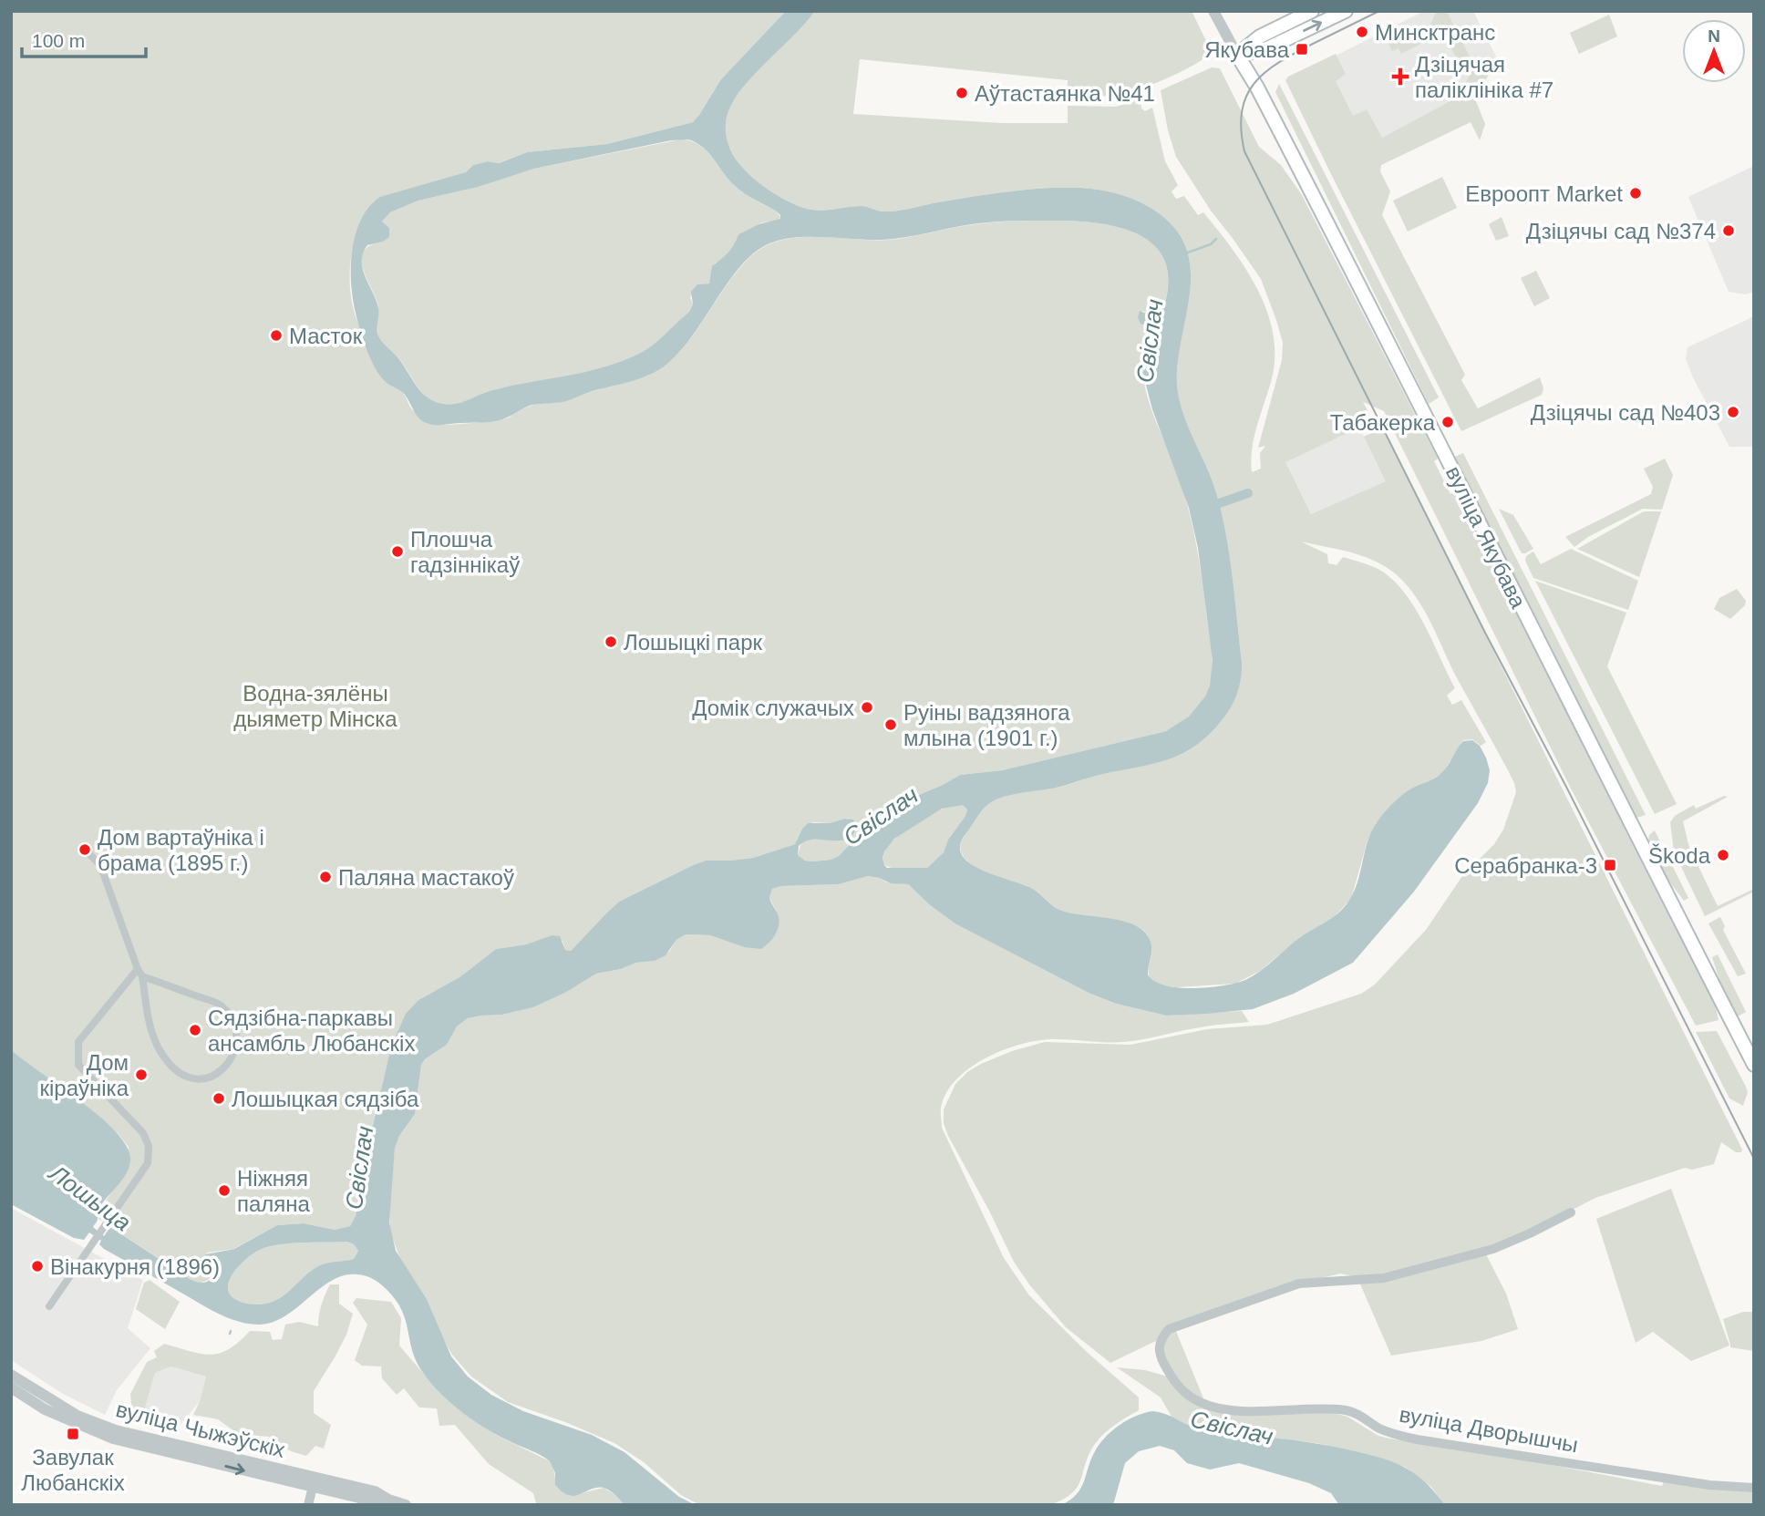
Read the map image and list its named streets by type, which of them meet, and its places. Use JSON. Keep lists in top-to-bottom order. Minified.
{"streets":{"main road":["вуліца Якубава"],"street":["вуліца Чыжэўскіх","вуліца Дворышчы"]},"water":["Свіслач","Лошыца"],"parks":["Водна-зялёны дыяметр Мінска"],"places":{"other":["Минсктранс","Аўтастаянка №41","Евроопт Market","Дзіцячы сад №374","Масток","Дзіцячы сад №403","Табакерка","Плошча гадзіннікаў","Лошыцкі парк","Домік служачых","Руіны вадзянога млына (1901 г.)","Дом вартаўніка і брама (1895 г.)","Škoda","Паляна мастакоў","Сядзібна-паркавы ансамбль Любанскіх","Дом кіраўніка","Лошыцкая сядзіба","Ніжняя паляна","Вінакурня (1896)"],"transit":["Якубава","Серабранка-3","Завулак Любанскіх"],"health":["Дзіцячая паліклініка #7"]},"scale_bar":"100 m","north":"top"}
